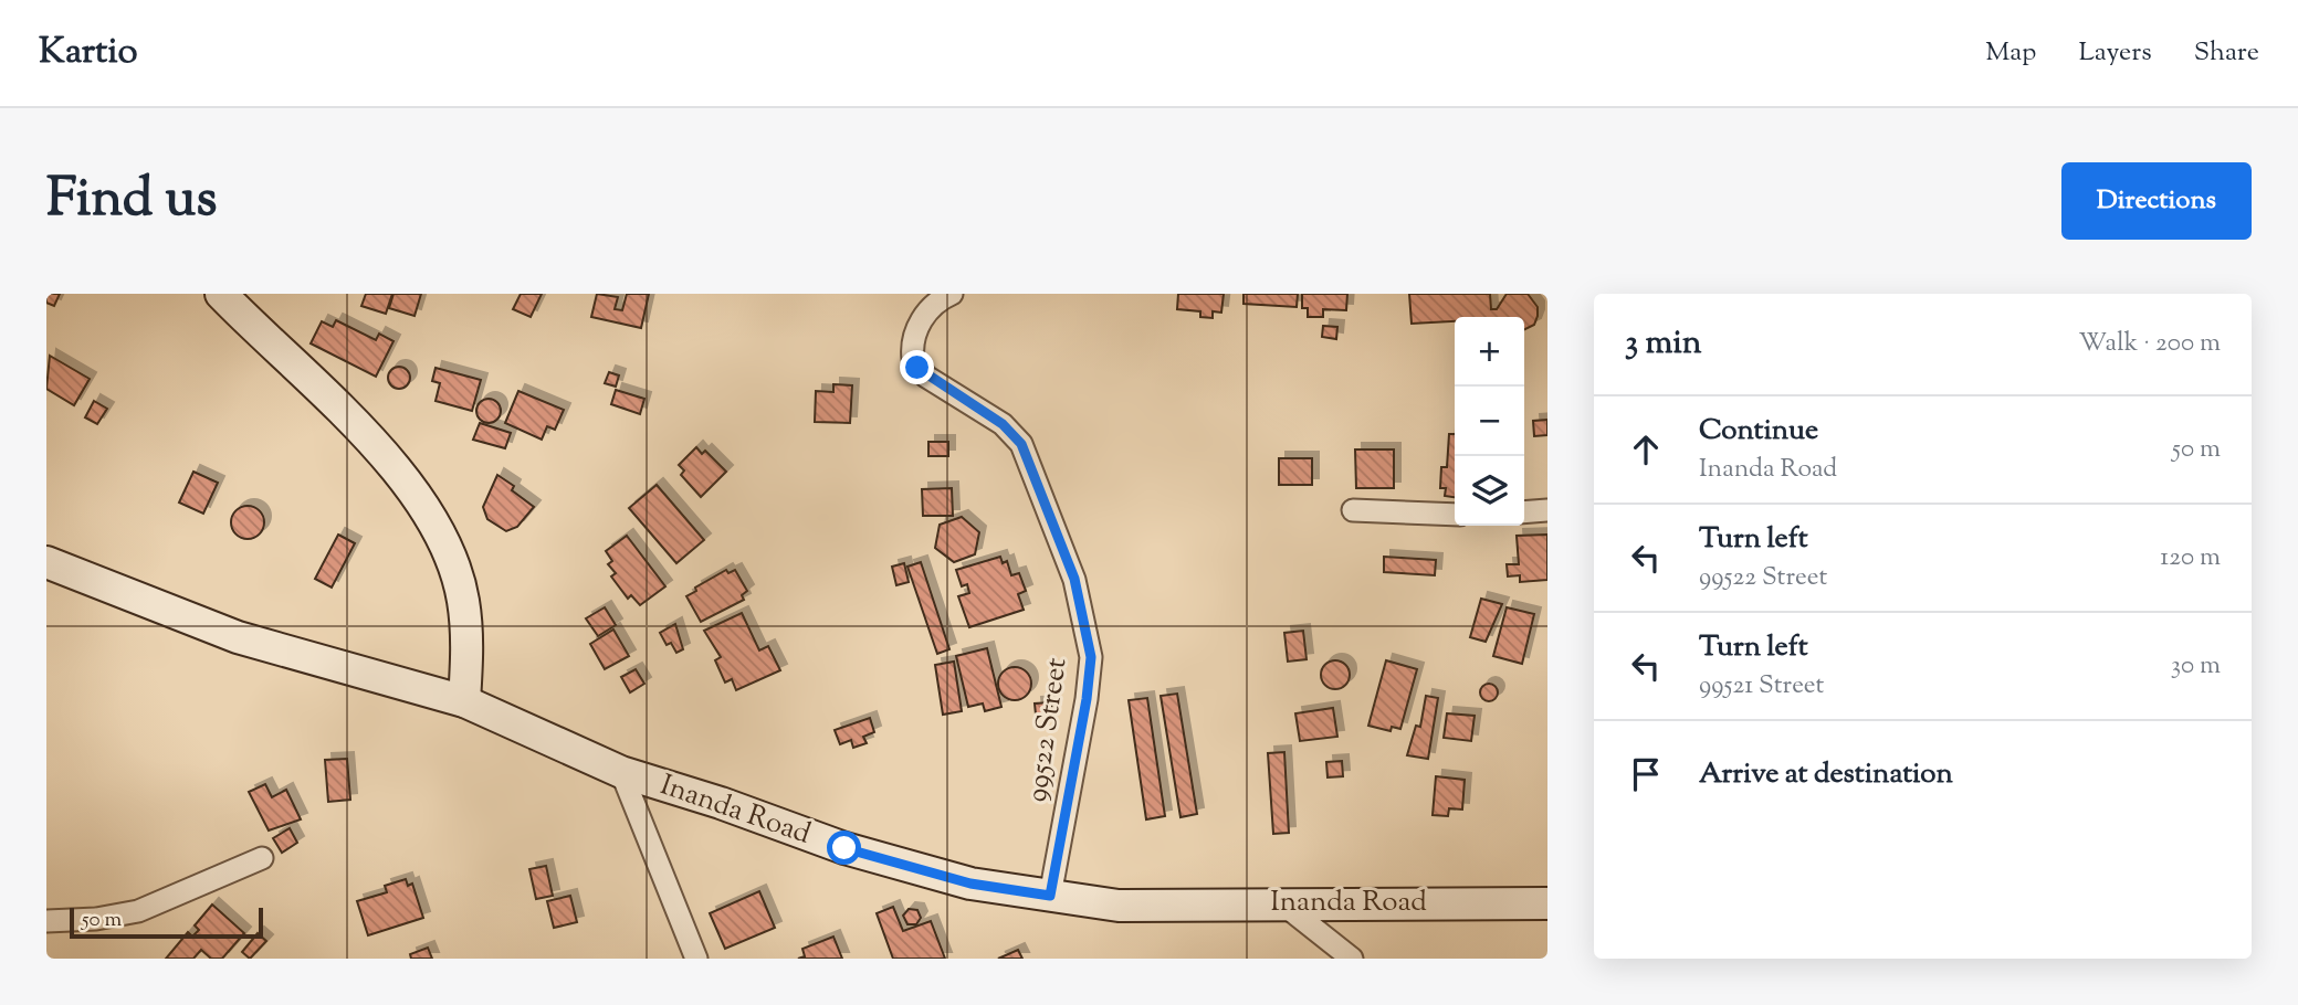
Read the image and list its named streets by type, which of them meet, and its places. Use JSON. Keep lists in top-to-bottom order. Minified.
{"streets":{"street":["99522 Street","Inanda Road"]},"crossings":[["99522 Street","Inanda Road"]],"scale_bar":"50 m","page":{"header":"Kartio","nav":["Map","Layers","Share"],"title":"Find us","buttons":"Directions","heading":["3 min","Walk · 200 m"],"map_buttons":["+","−"],"list":[["Continue","Inanda Road","50 m"],["Turn left","99522 Street","120 m"],["Turn left","99521 Street","30 m"],"Arrive at destination"],"scale":"50 m"}}
